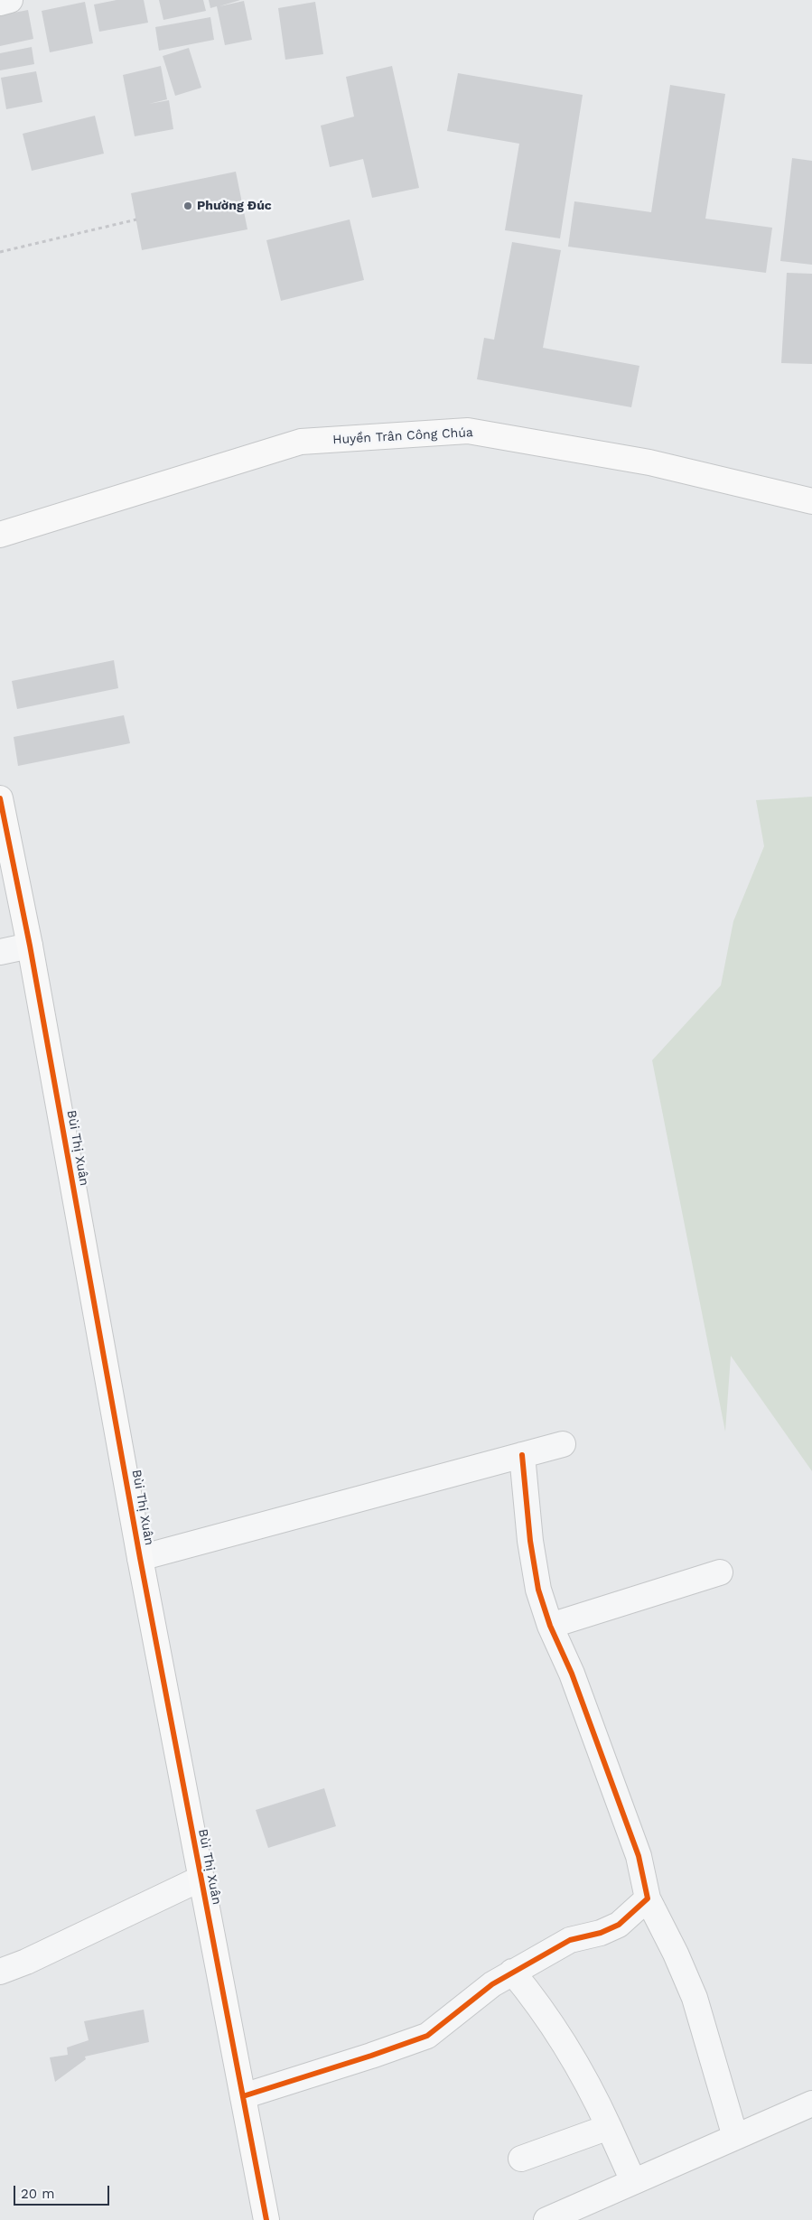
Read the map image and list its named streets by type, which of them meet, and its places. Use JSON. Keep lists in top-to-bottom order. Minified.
{"streets":{"street":["Huyền Trân Công Chúa","Bùi Thị Xuân"]},"places":["Phường Đúc"],"scale_bar":"20 m"}
